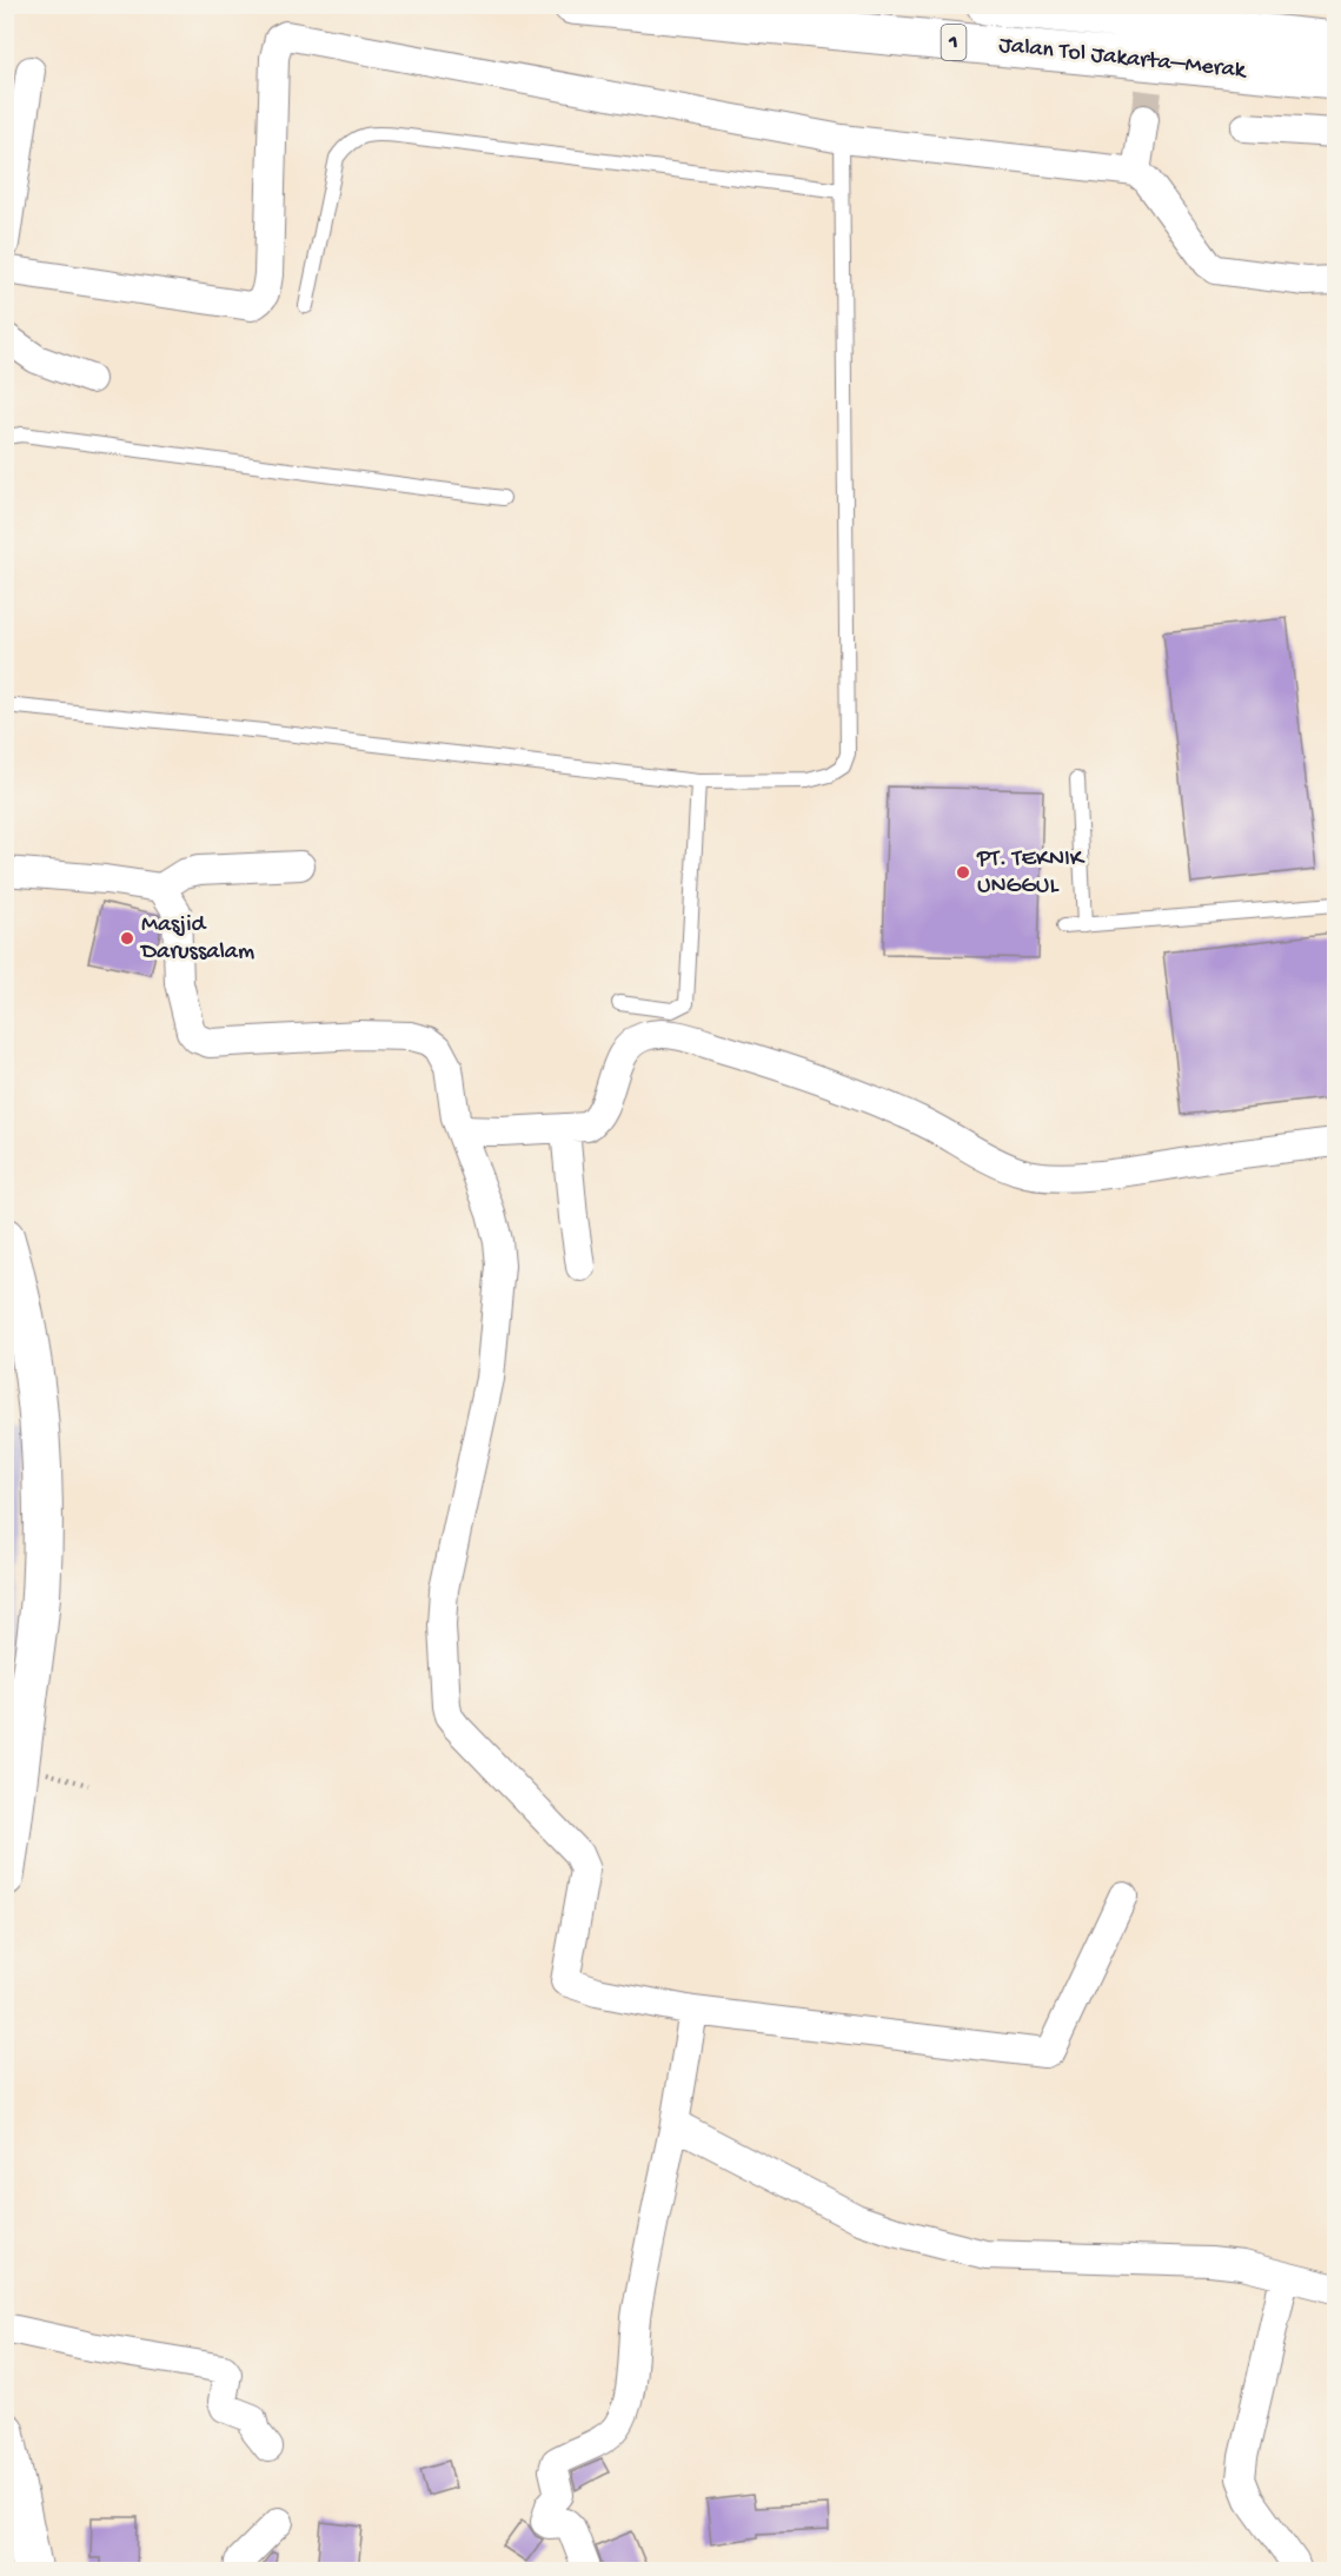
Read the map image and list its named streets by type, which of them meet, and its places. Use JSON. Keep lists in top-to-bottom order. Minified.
{"streets":{"main road":["1","Jalan Tol Jakarta–Merak"]},"places":["PT. TEKNIK UNGGUL","Masjid Darussalam"]}
